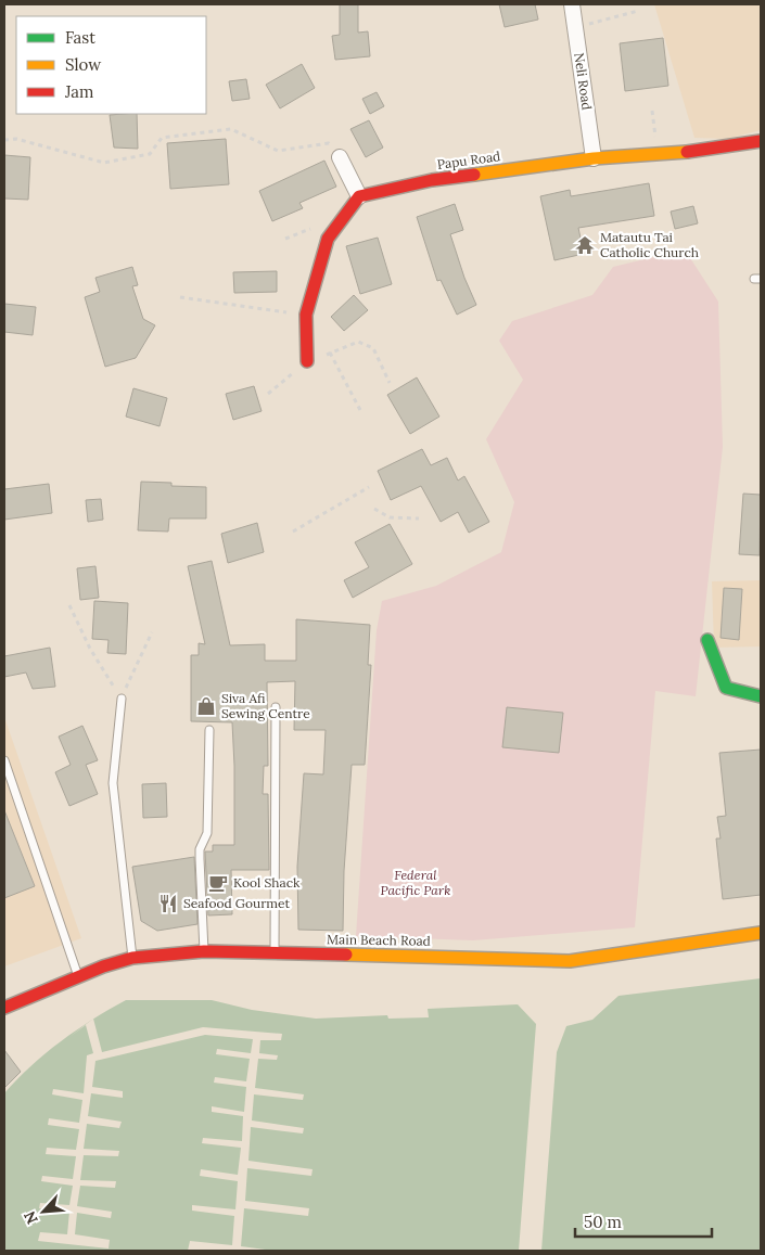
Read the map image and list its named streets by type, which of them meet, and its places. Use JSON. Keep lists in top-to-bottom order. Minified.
{"streets":{"main road":["Papu Road","Main Beach Road"],"street":["Neli Road"]},"crossings":[["Neli Road","Papu Road"]],"parks":["Federal Pacific Park"],"places":{"temple":["Matautu Tai Catholic Church"],"shop":["Siva Afi Sewing Centre"],"cafe":["Kool Shack"],"restaurant":["Seafood Gourmet"]},"legend":["Fast","Slow","Jam"],"scale_bar":"50 m","north":"bottom left"}
